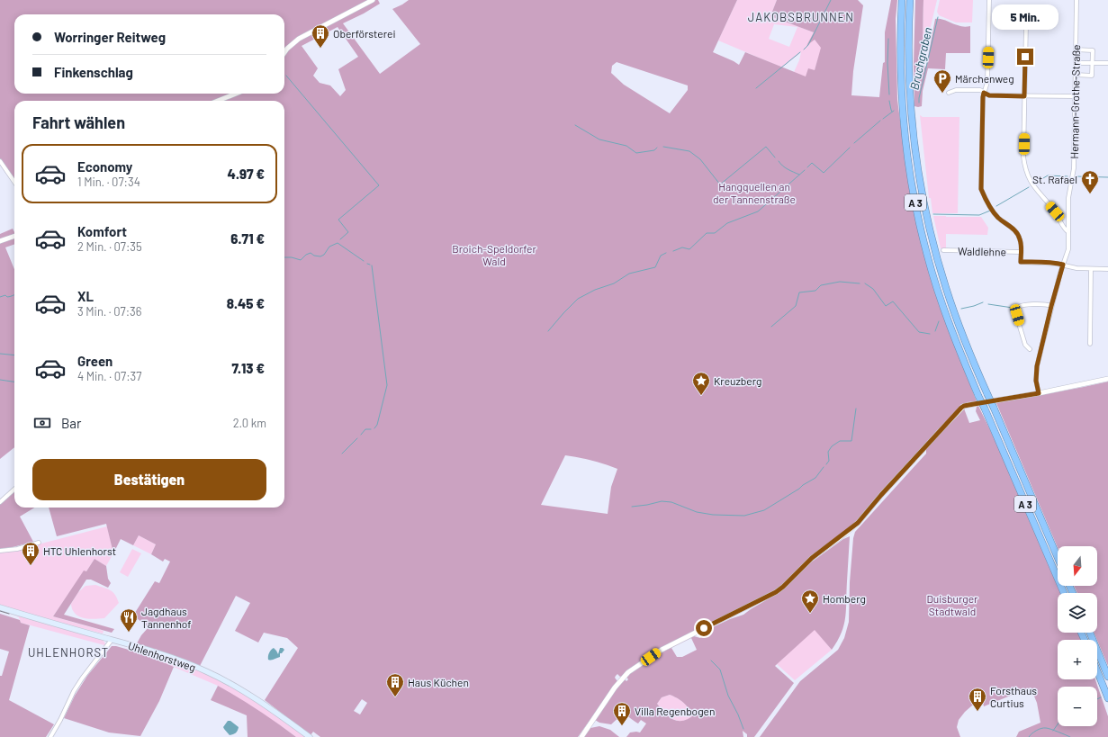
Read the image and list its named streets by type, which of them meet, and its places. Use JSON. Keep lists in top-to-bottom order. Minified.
{"streets":{"highway":["A 3"],"main road":["Uhlenhorstweg"],"street":["Hermann-Grothe-Straße","Waldlehne"]},"districts":["JAKOBSBRUNNEN","UHLENHORST"],"water":["Bruchgraben"],"parks":["Hangquellen an der Tannenstraße","Broich-Speldorfer Wald","Duisburger Stadtwald"],"places":{"building":["Oberförsterei","HTC Uhlenhorst","Haus Küchen","Forsthaus Curtius","Villa Regenbogen"],"parking":["Märchenweg"],"church":["St. Rafael"],"place":["Kreuzberg","Homberg"],"restaurant":["Jagdhaus Tannenhof"]},"north":"bottom","page":{"bubble":"5 Min.","banner":["Worringer Reitweg","Finkenschlag"],"heading":"Fahrt wählen","list":[{"name":"Economy","note":"1 Min. · 07:34","value":"4.97 €"},{"name":"Komfort","note":"2 Min. · 07:35","value":"6.71 €"},{"name":"XL","note":"3 Min. · 07:36","value":"8.45 €"},{"name":"Green","note":"4 Min. · 07:37","value":"7.13 €"}],"pay":["Bar","2.0 km"],"buttons":"Bestätigen","map_buttons":["+","−"]}}
